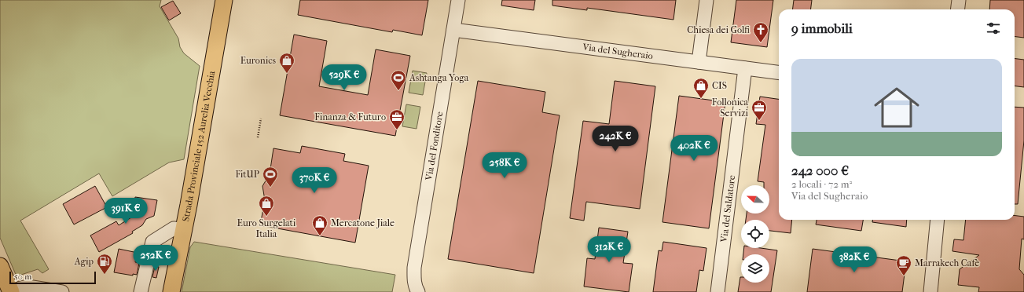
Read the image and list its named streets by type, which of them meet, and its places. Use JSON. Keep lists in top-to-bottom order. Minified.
{"streets":{"main road":["Strada Provinciale 152 Aurelia Vecchia"],"street":["Via del Sugheraio","Via del Fonditore","Via del Saldatore"]},"crossings":[["Via del Sugheraio","Via del Fonditore"],["Via del Sugheraio","Via del Saldatore"]],"places":{"church":["Chiesa dei Golfi"],"shop":["Euronics","CIS","Euro Surgelati Italia","Mercatone Jiale"],"sports":["Ashtanga Yoga","FitUP"],"office":["Follonica Servizi","Finanza & Futuro"],"fuel station":["Agip"],"cafe":["Marrakech Cafè"]},"scale_bar":"50 m","north":"left","page":{"heading":"9 immobili","list":[{"name":"242 000 €","note":"2 locali · 72 m² · Via del Sugheraio"}],"price":["529K €","242K €","402K €","258K €","370K €","391K €","312K €","252K €","382K €"],"scale":"50 m"}}
